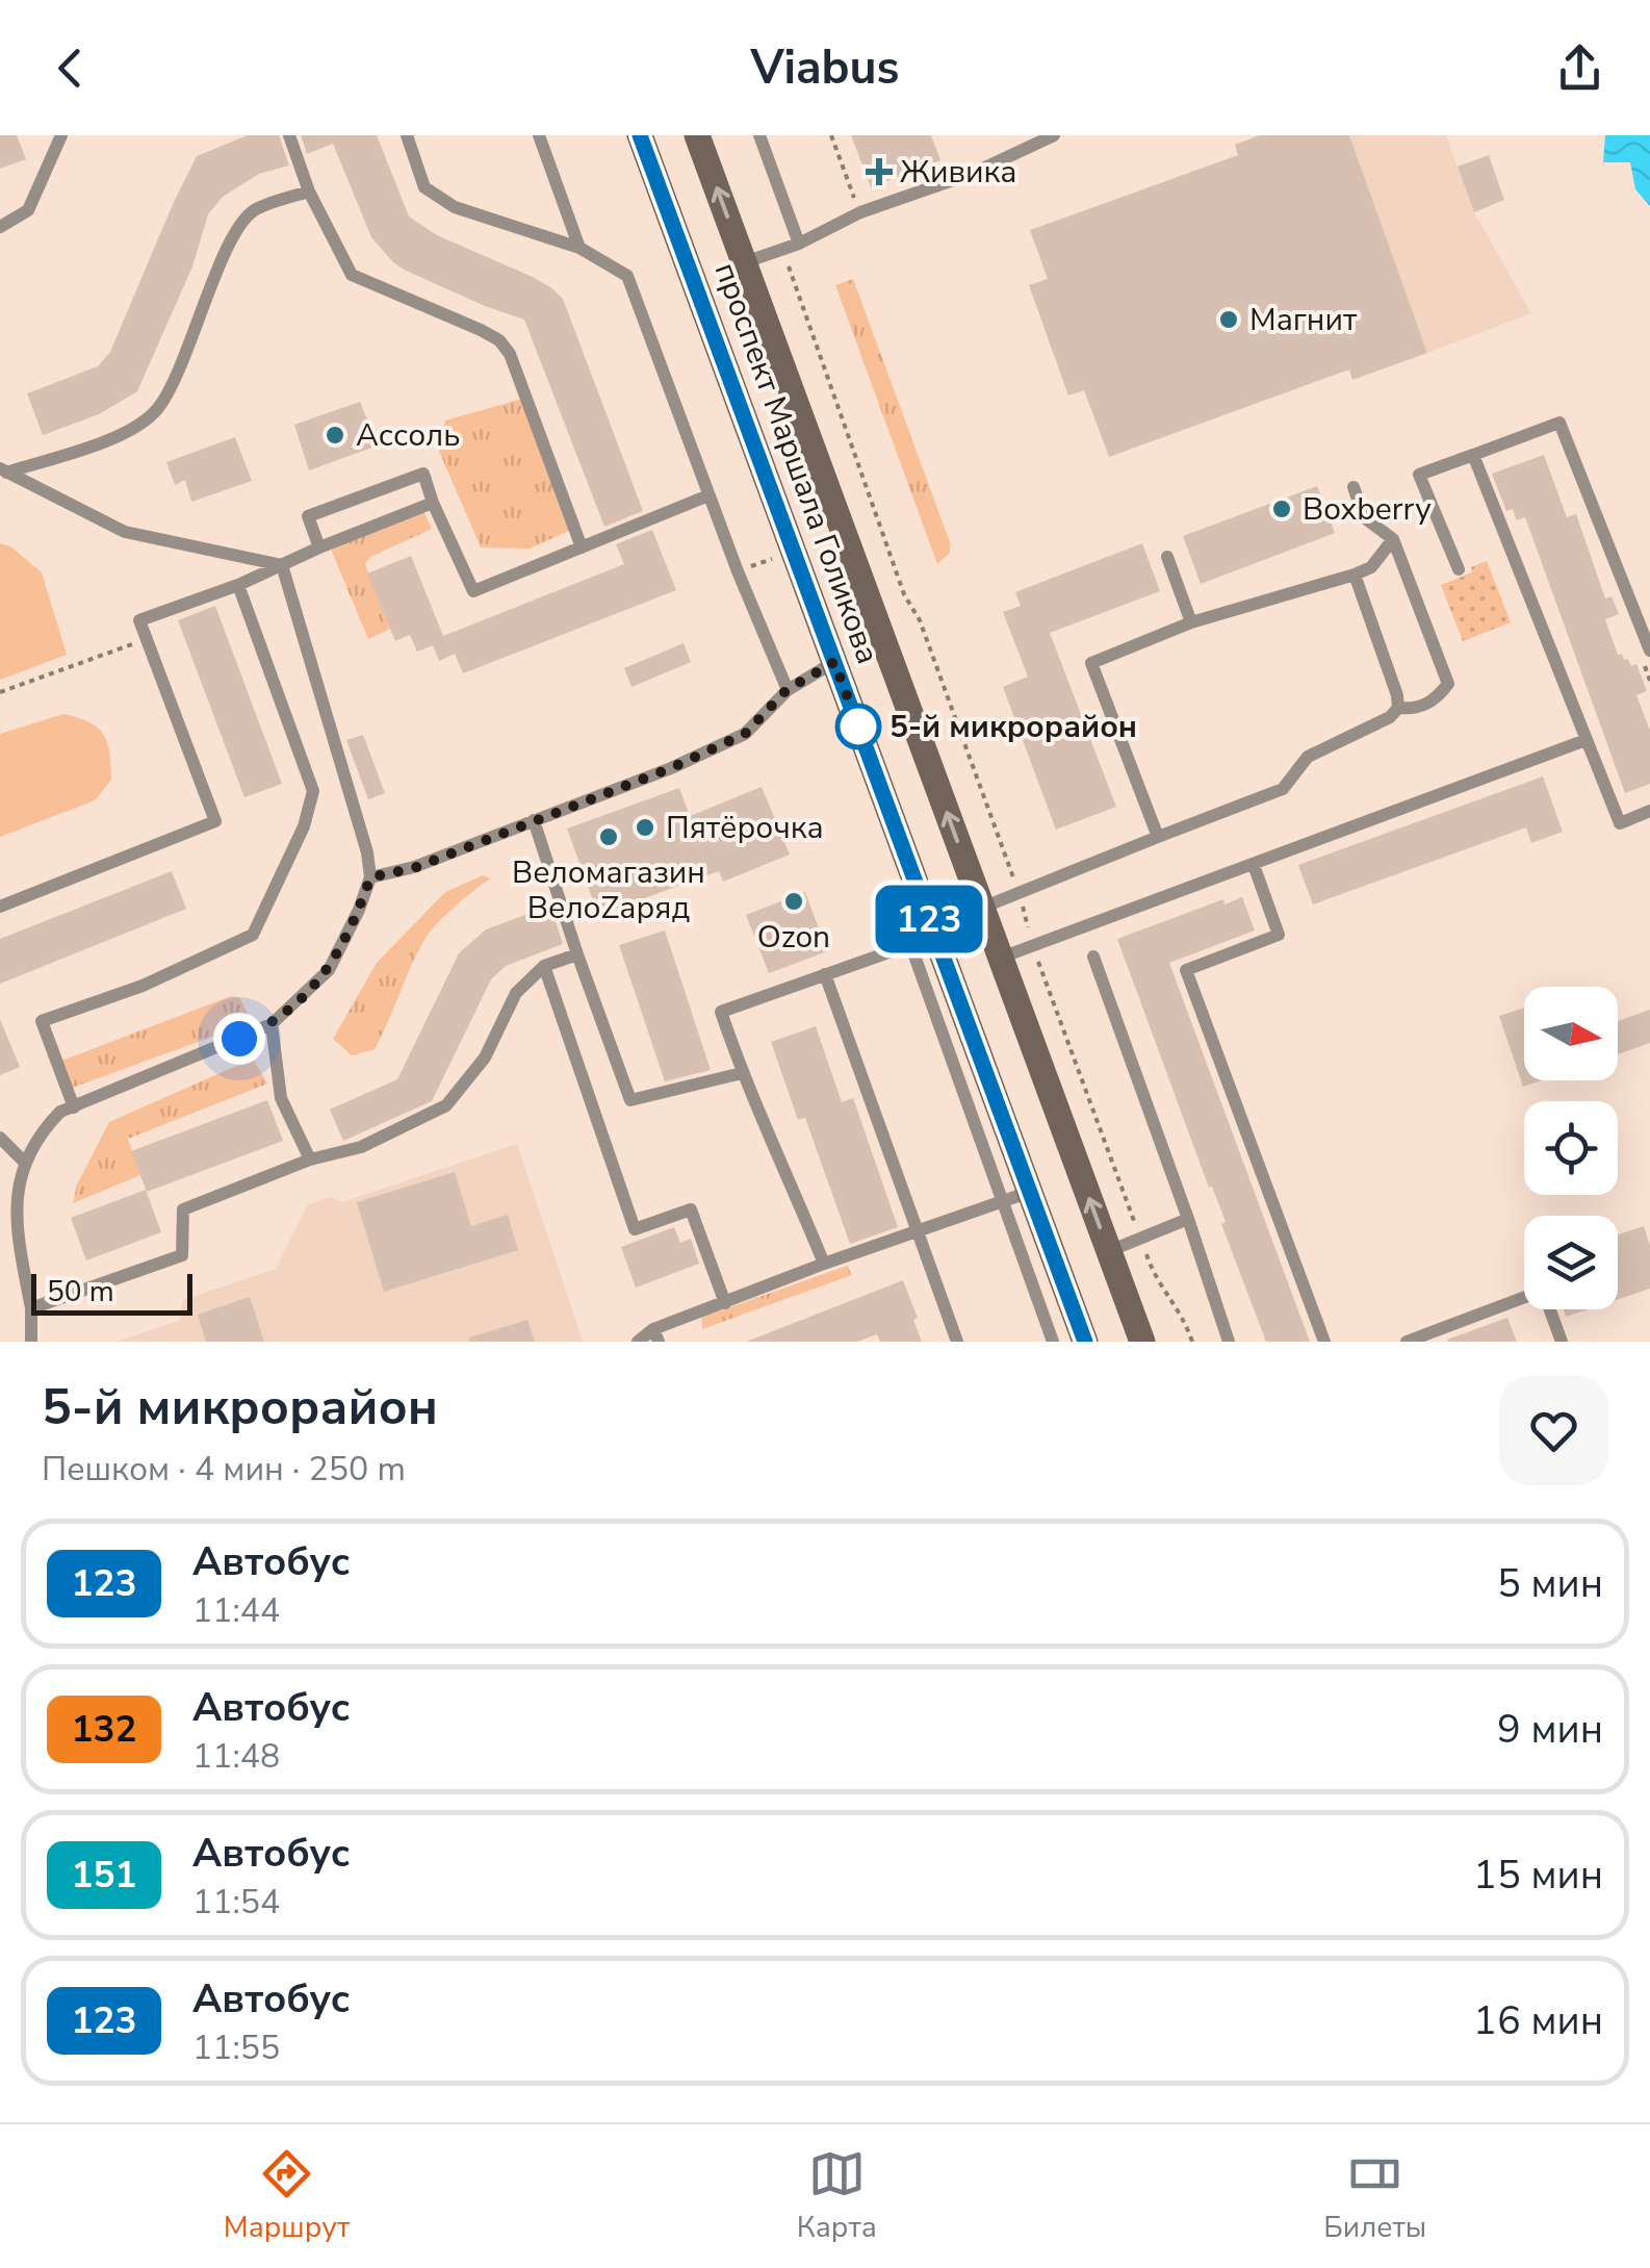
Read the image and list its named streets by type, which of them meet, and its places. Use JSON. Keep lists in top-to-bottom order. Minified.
{"streets":{"main road":["проспект Маршала Голикова"]},"places":{"health":["Живика"],"other":["Магнит","Ассоль","Boxberry","5-й микрорайон","Пятёрочка","Веломагазин ВелоZаряд","Ozon"]},"lines":["bus line 123"],"scale_bar":"50 m","north":"right","page":{"header":"Viabus","on_map":"123","scale":"50 m","heading":["5-й микрорайон","Пешком · 4 мин · 250 m"],"list":[{"mark":"123","name":"Автобус","note":"11:44","value":"5 мин"},{"mark":"132","name":"Автобус","note":"11:48","value":"9 мин"},{"mark":"151","name":"Автобус","note":"11:54","value":"15 мин"},{"mark":"123","name":"Автобус","note":"11:55","value":"16 мин"}],"tabs":["Маршрут","Карта","Билеты"]}}
